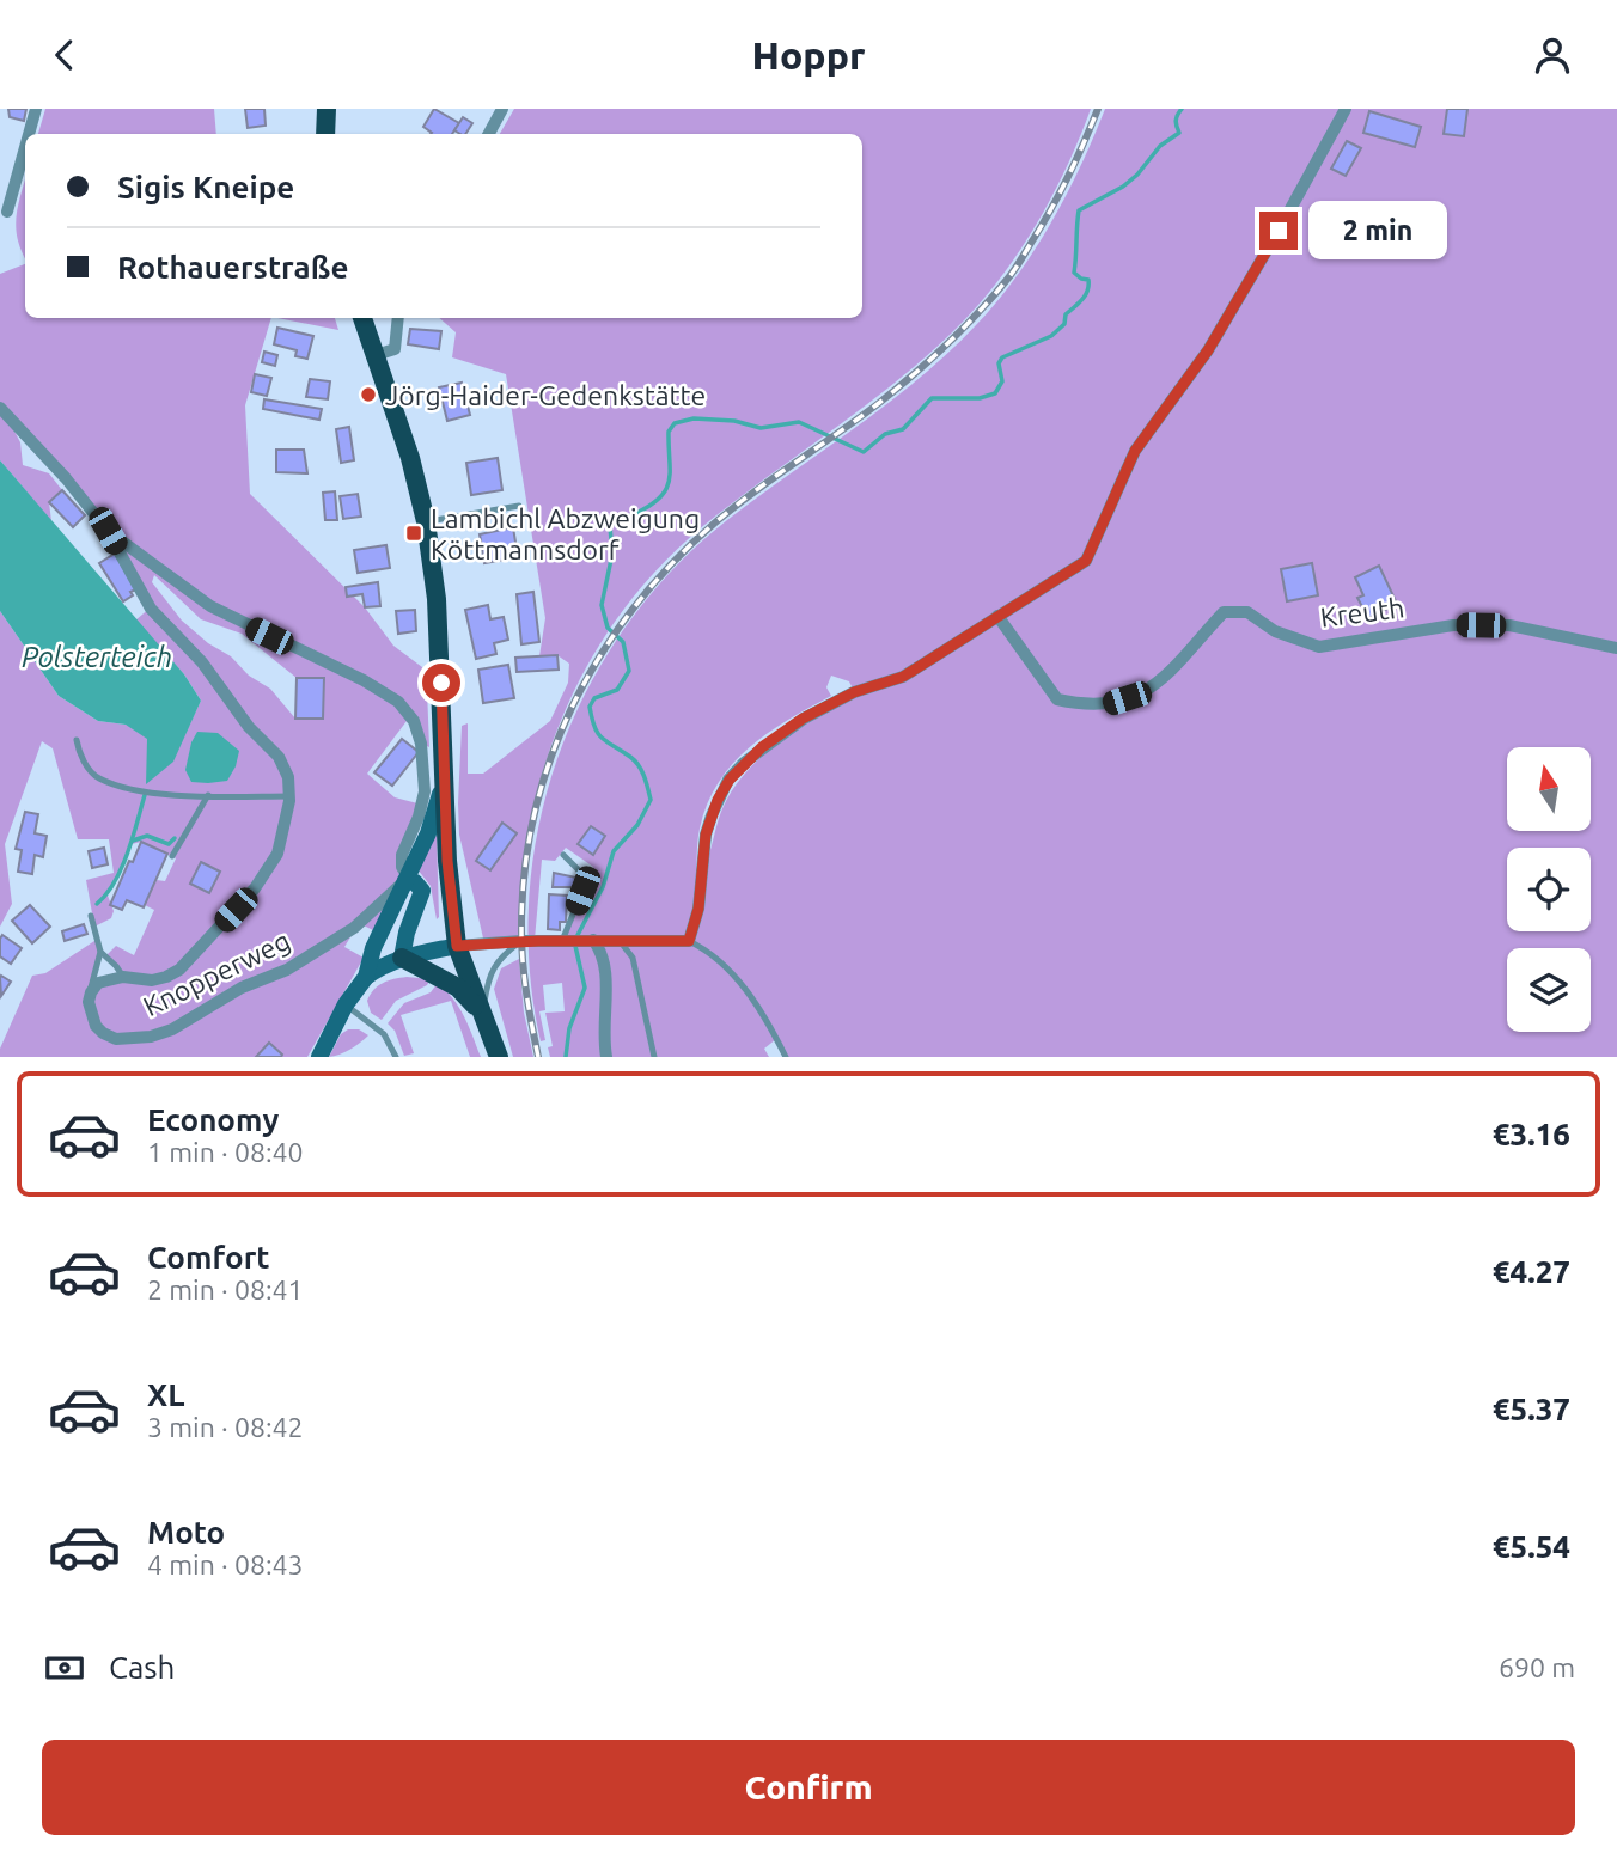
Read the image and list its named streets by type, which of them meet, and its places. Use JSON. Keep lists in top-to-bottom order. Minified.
{"streets":{"street":["Kreuth","Knopperweg"]},"water":["Polsterteich"],"places":{"other":["Jörg-Haider-Gedenkstätte"],"transit":["Lambichl Abzweigung Köttmannsdorf"]},"north":"top","page":{"header":"Hoppr","banner":["Sigis Kneipe","Rothauerstraße"],"bubble":"2 min","list":[{"name":"Economy","note":"1 min · 08:40","value":"€3.16"},{"name":"Comfort","note":"2 min · 08:41","value":"€4.27"},{"name":"XL","note":"3 min · 08:42","value":"€5.37"},{"name":"Moto","note":"4 min · 08:43","value":"€5.54"}],"pay":["Cash","690 m"],"buttons":"Confirm"}}
